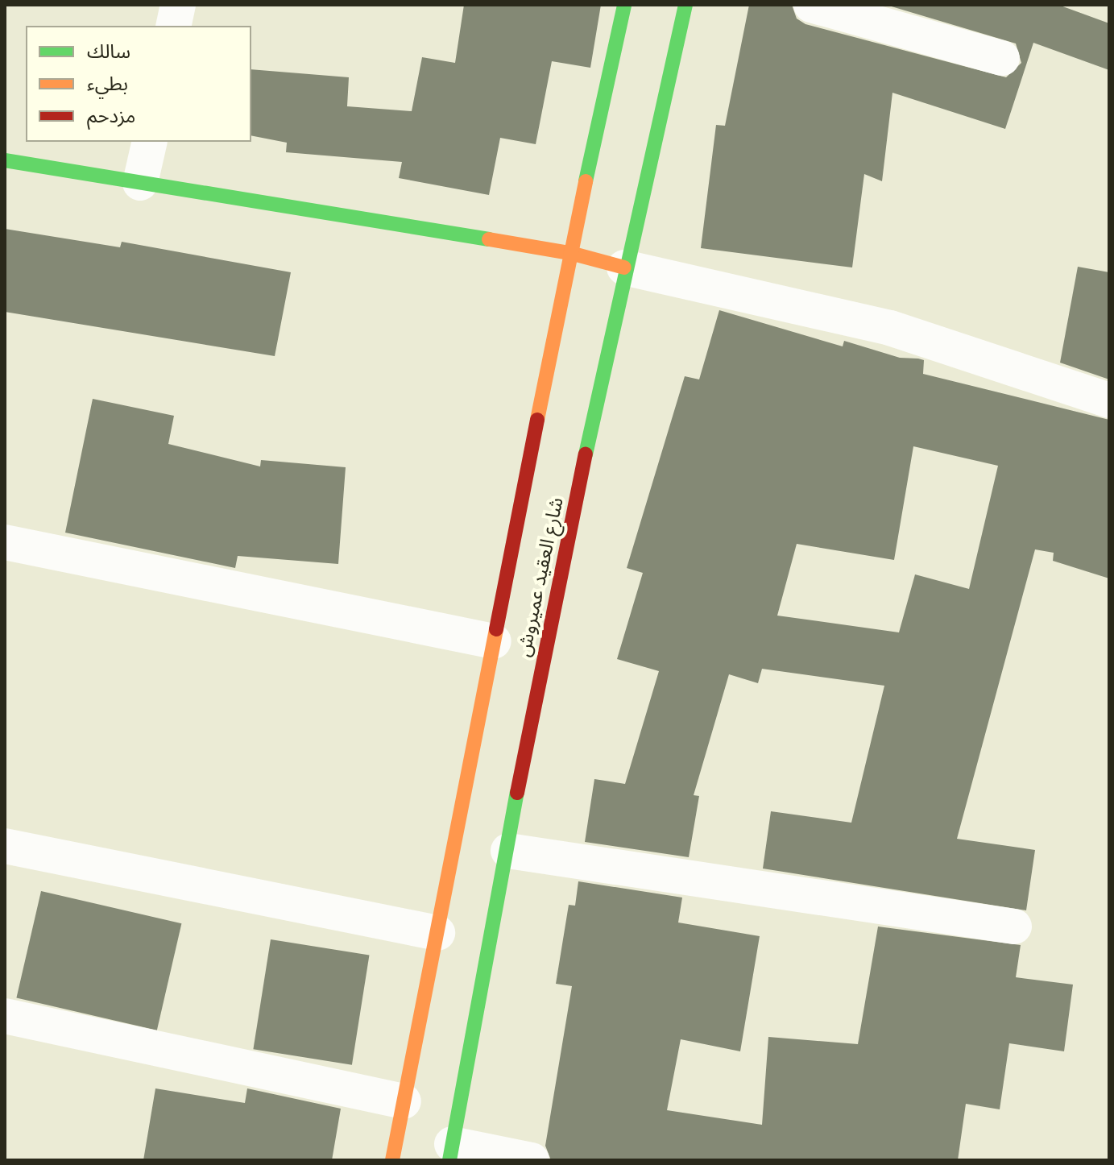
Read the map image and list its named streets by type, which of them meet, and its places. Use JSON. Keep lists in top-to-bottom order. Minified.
{"streets":{"main road":["شارع العقيد عميروش"]},"legend":["سالك","بطيء","مزدحم"]}
